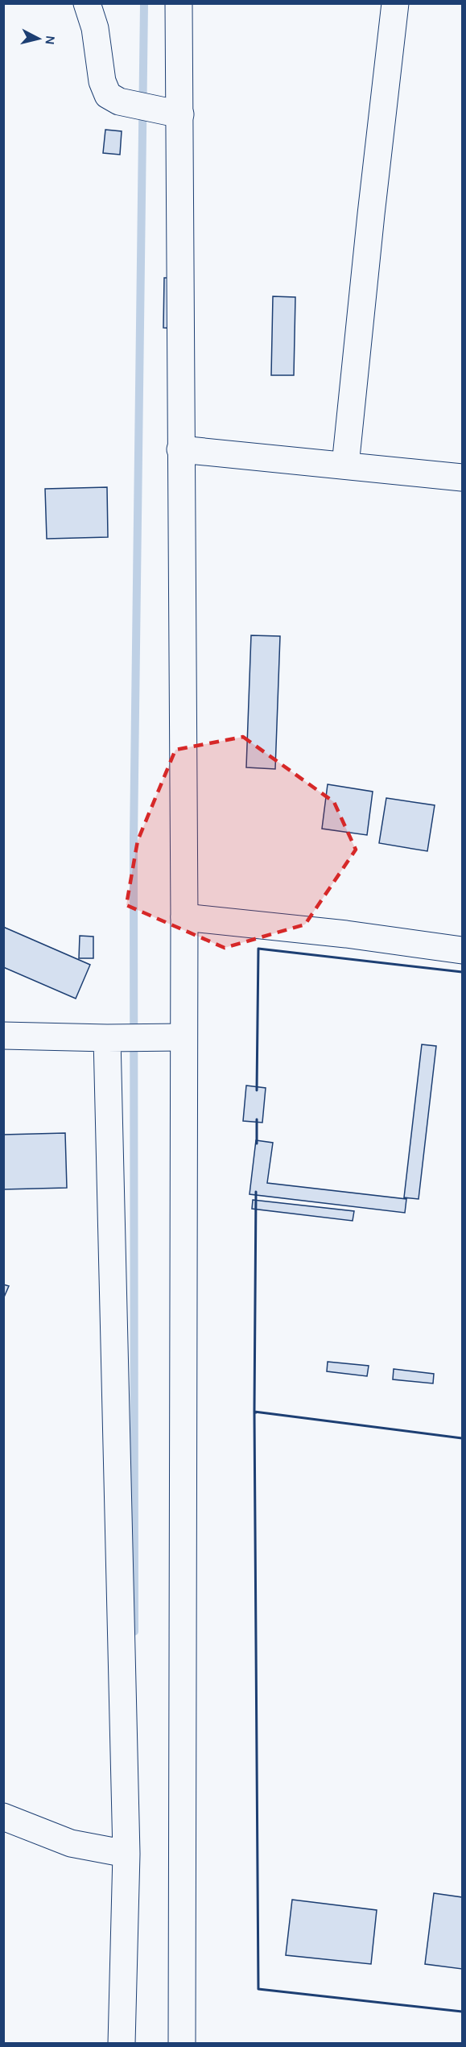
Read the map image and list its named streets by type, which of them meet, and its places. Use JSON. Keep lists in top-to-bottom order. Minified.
{"north":"right"}
